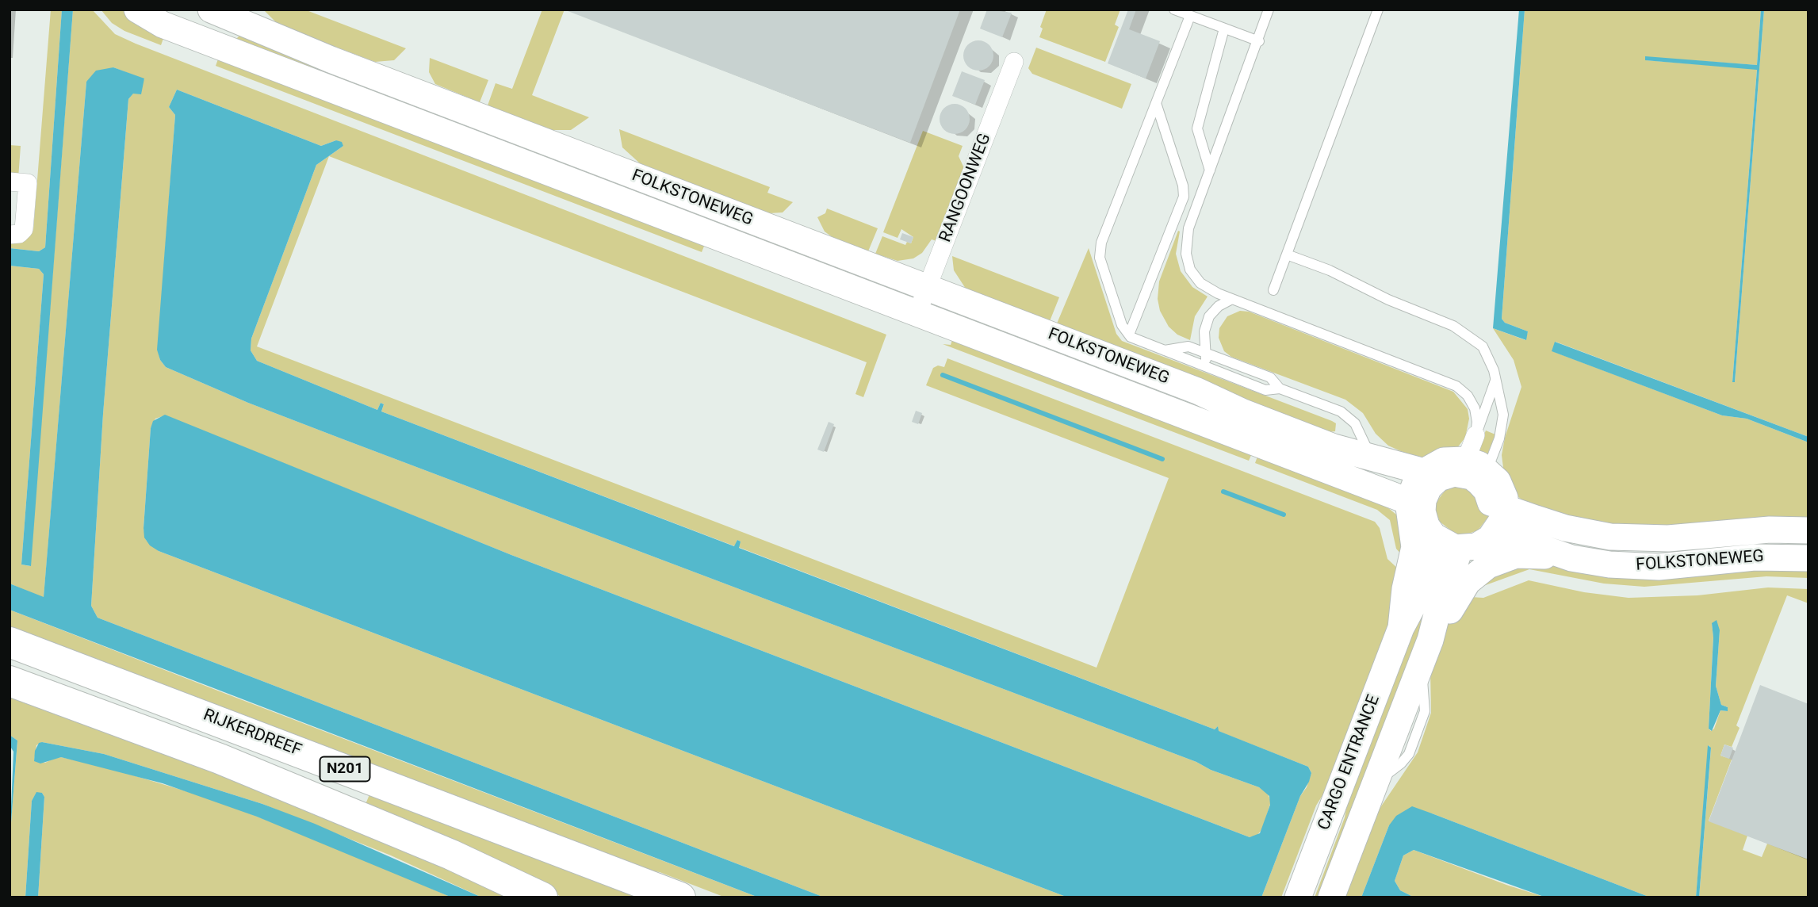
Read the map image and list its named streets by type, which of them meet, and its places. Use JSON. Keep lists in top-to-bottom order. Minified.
{"streets":{"highway":["RIJKERDREEF","N201"],"street":["RANGOONWEG","FOLKSTONEWEG","CARGO ENTRANCE"]},"crossings":[["RANGOONWEG","FOLKSTONEWEG"],["FOLKSTONEWEG","CARGO ENTRANCE"]]}
